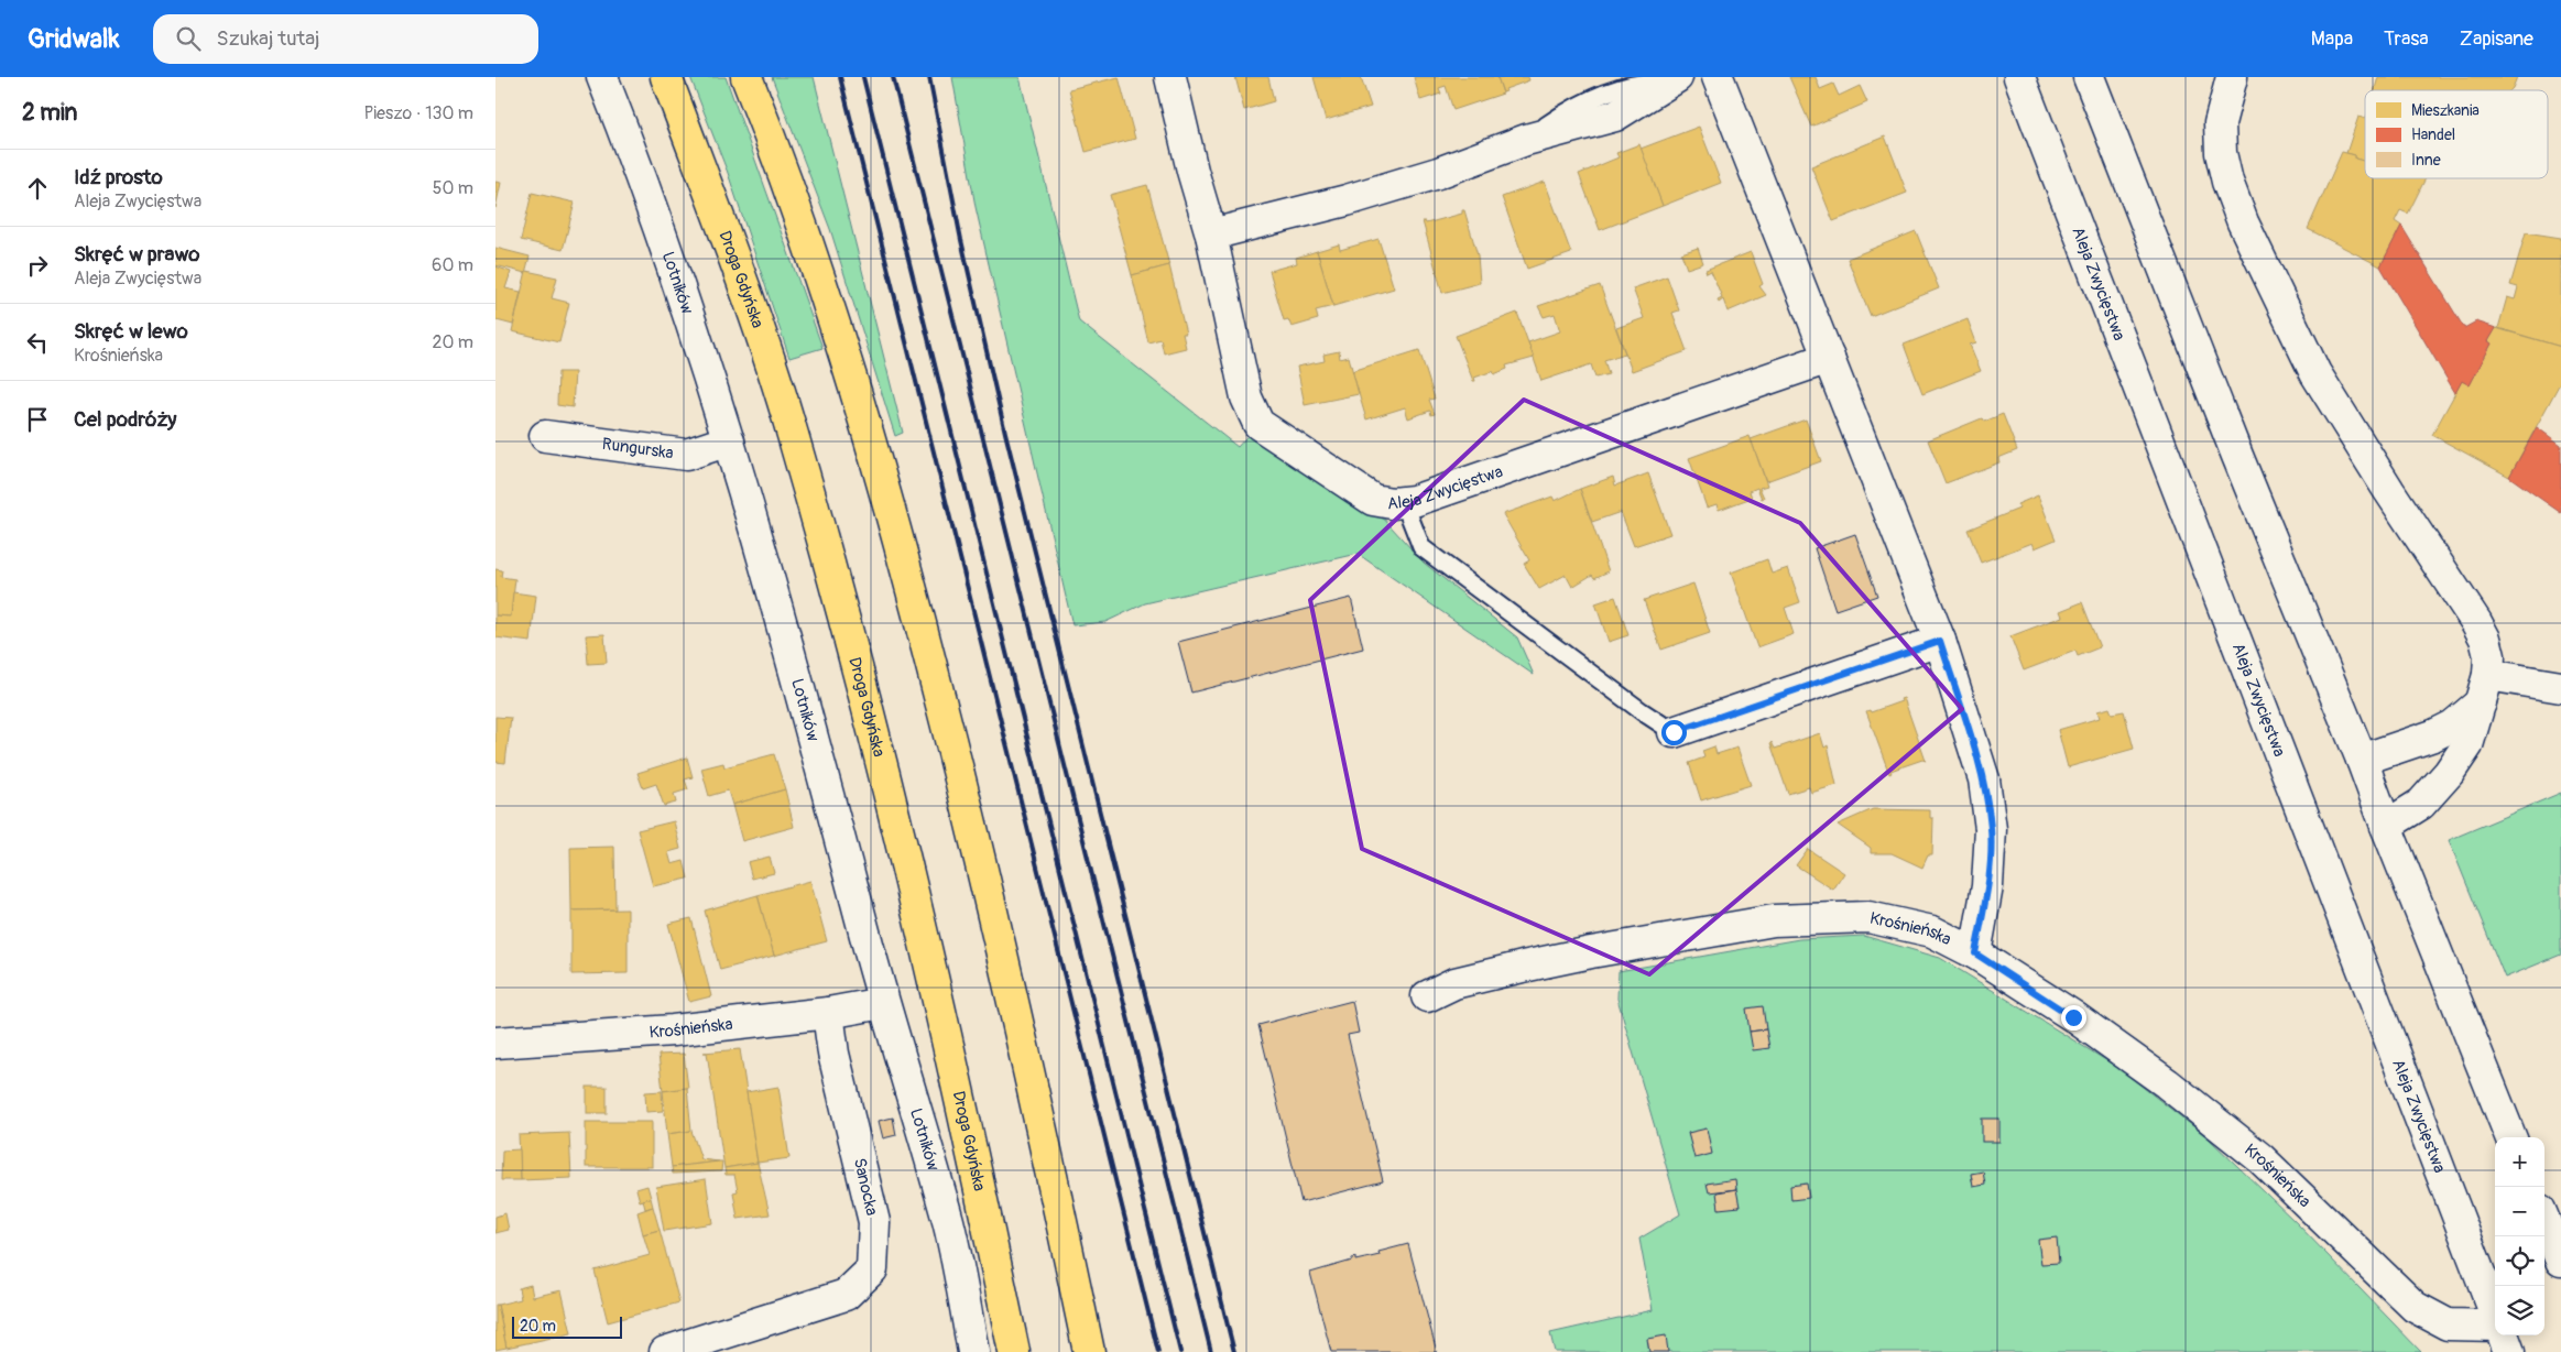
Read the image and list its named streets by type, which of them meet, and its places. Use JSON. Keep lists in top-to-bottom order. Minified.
{"streets":{"main road":["Droga Gdyńska"],"street":["Lotników","Aleja Zwycięstwa","Rungurska","Krośnieńska","Sanocka"]},"crossings":[["Lotników","Rungurska"],["Lotników","Krośnieńska"],["Krośnieńska","Sanocka"]],"legend":["Mieszkania","Handel","Inne"],"scale_bar":"20 m","page":{"header":"Gridwalk","search":"Szukaj tutaj","nav":["Mapa","Trasa","Zapisane"],"heading":["2 min","Pieszo · 130 m"],"list":[["Idź prosto","Aleja Zwycięstwa","50 m"],["Skręć w prawo","Aleja Zwycięstwa","60 m"],["Skręć w lewo","Krośnieńska","20 m"],"Cel podróży"],"map_buttons":["+","−"],"scale":"20 m"}}
